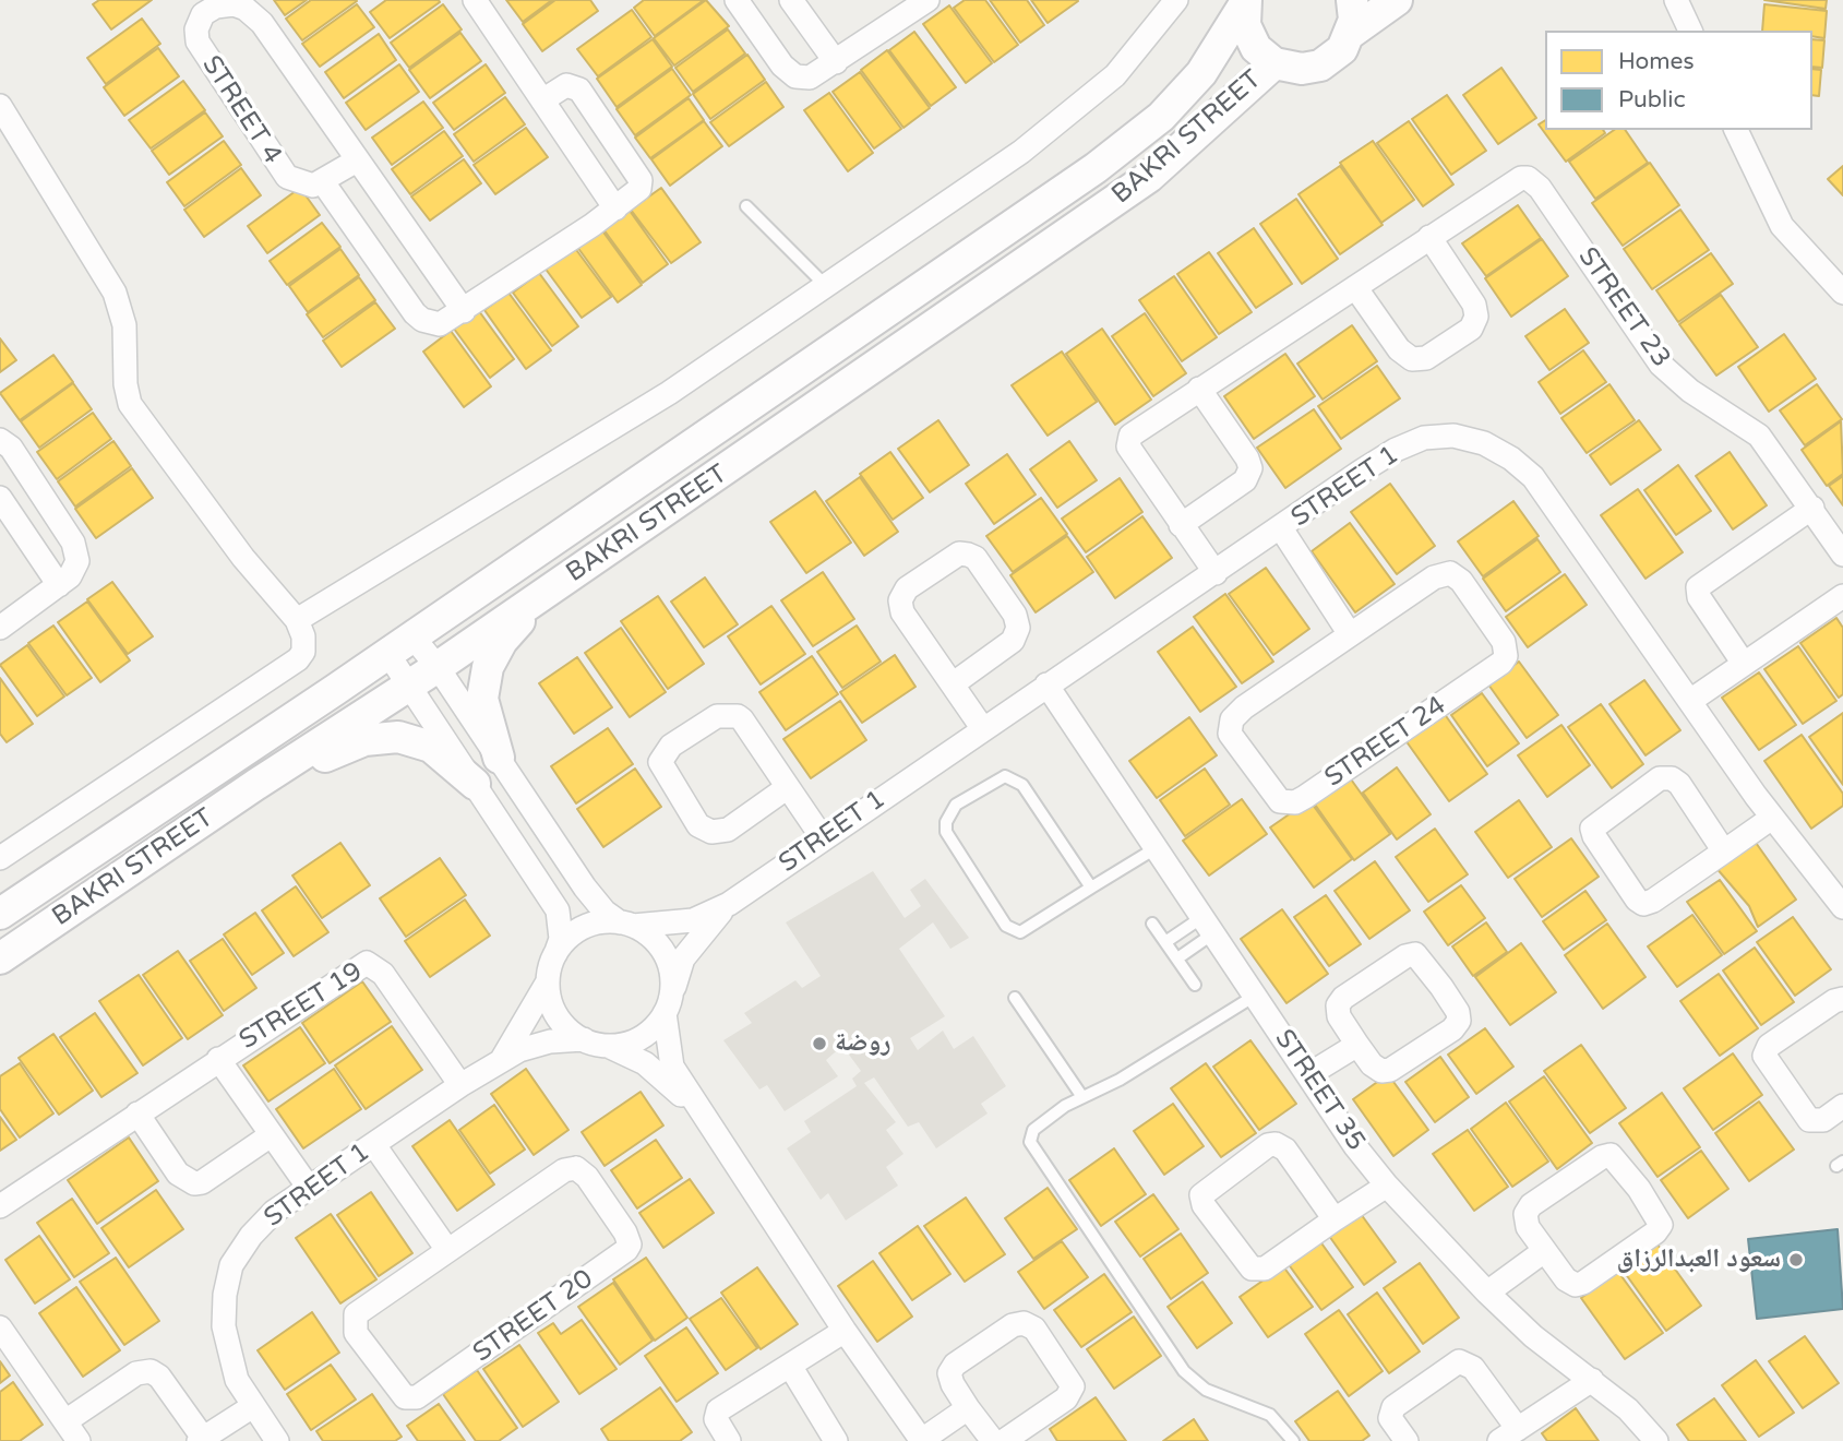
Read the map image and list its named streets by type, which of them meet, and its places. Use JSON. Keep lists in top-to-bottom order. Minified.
{"streets":{"main road":["BAKRI STREET"],"street":["STREET 4","STREET 23","STREET 1","STREET 24","STREET 19","STREET 35","STREET 20"]},"crossings":[["STREET 23","STREET 1"],["STREET 1","STREET 19"],["STREET 1","STREET 35"]],"places":["روضة","سعود العبدالرزاق"],"legend":["Homes","Public"]}
